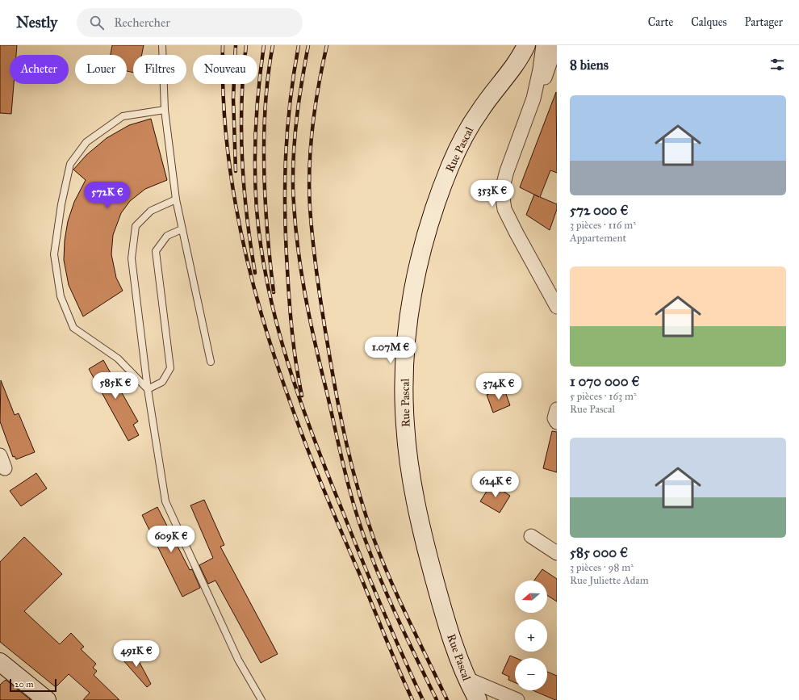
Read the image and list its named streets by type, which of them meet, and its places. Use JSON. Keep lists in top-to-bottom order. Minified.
{"streets":{"main road":["Rue Pascal"]},"scale_bar":"20 m","north":"left","page":{"header":"Nestly","search":"Rechercher","nav":["Carte","Calques","Partager"],"heading":"8 biens","chip":["Acheter","Louer","Filtres","Nouveau"],"list":[{"name":"572 000 €","note":"3 pièces · 116 m² · Appartement"},{"name":"1 070 000 €","note":"5 pièces · 163 m² · Rue Pascal"},{"name":"585 000 €","note":"3 pièces · 98 m² · Rue Juliette Adam"}],"price":["353K €","572K €","1.07M €","585K €","374K €","624K €","609K €","491K €"],"map_buttons":["+","−"],"scale":"20 m"}}
